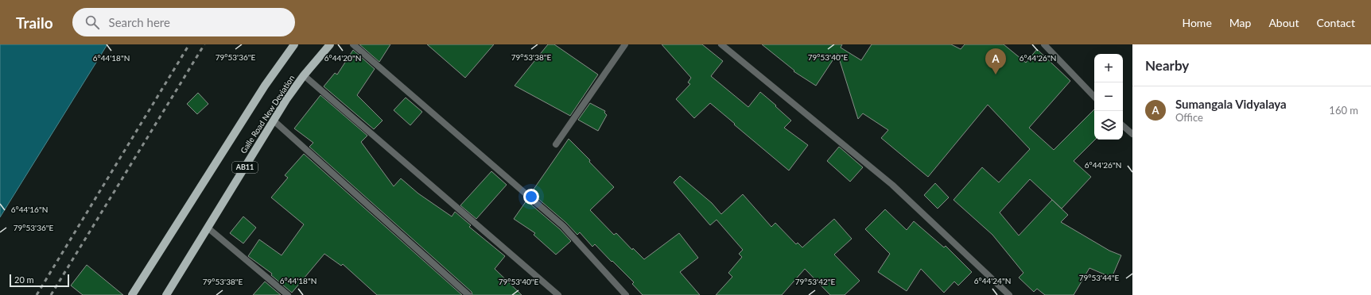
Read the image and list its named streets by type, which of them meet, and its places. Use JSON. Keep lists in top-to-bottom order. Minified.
{"streets":{"main road":["Galle Road New Deviation","AB11"]},"scale_bar":"20 m","page":{"header":"Trailo","search":"Search here","nav":["Home","Map","About","Contact"],"heading":"Nearby","pins":"A","map_buttons":["+","−"],"list":[{"mark":"A","name":"Sumangala Vidyalaya","note":"Office","value":"160 m"}],"scale":"20 m"},"coordinates":["79°53'36\"E","79°53'38\"E","79°53'40\"E","6°44'18\"N","6°44'20\"N","6°44'26\"N","6°44'16\"N","79°53'44\"E","6°44'24\"N","79°53'42\"E"]}
